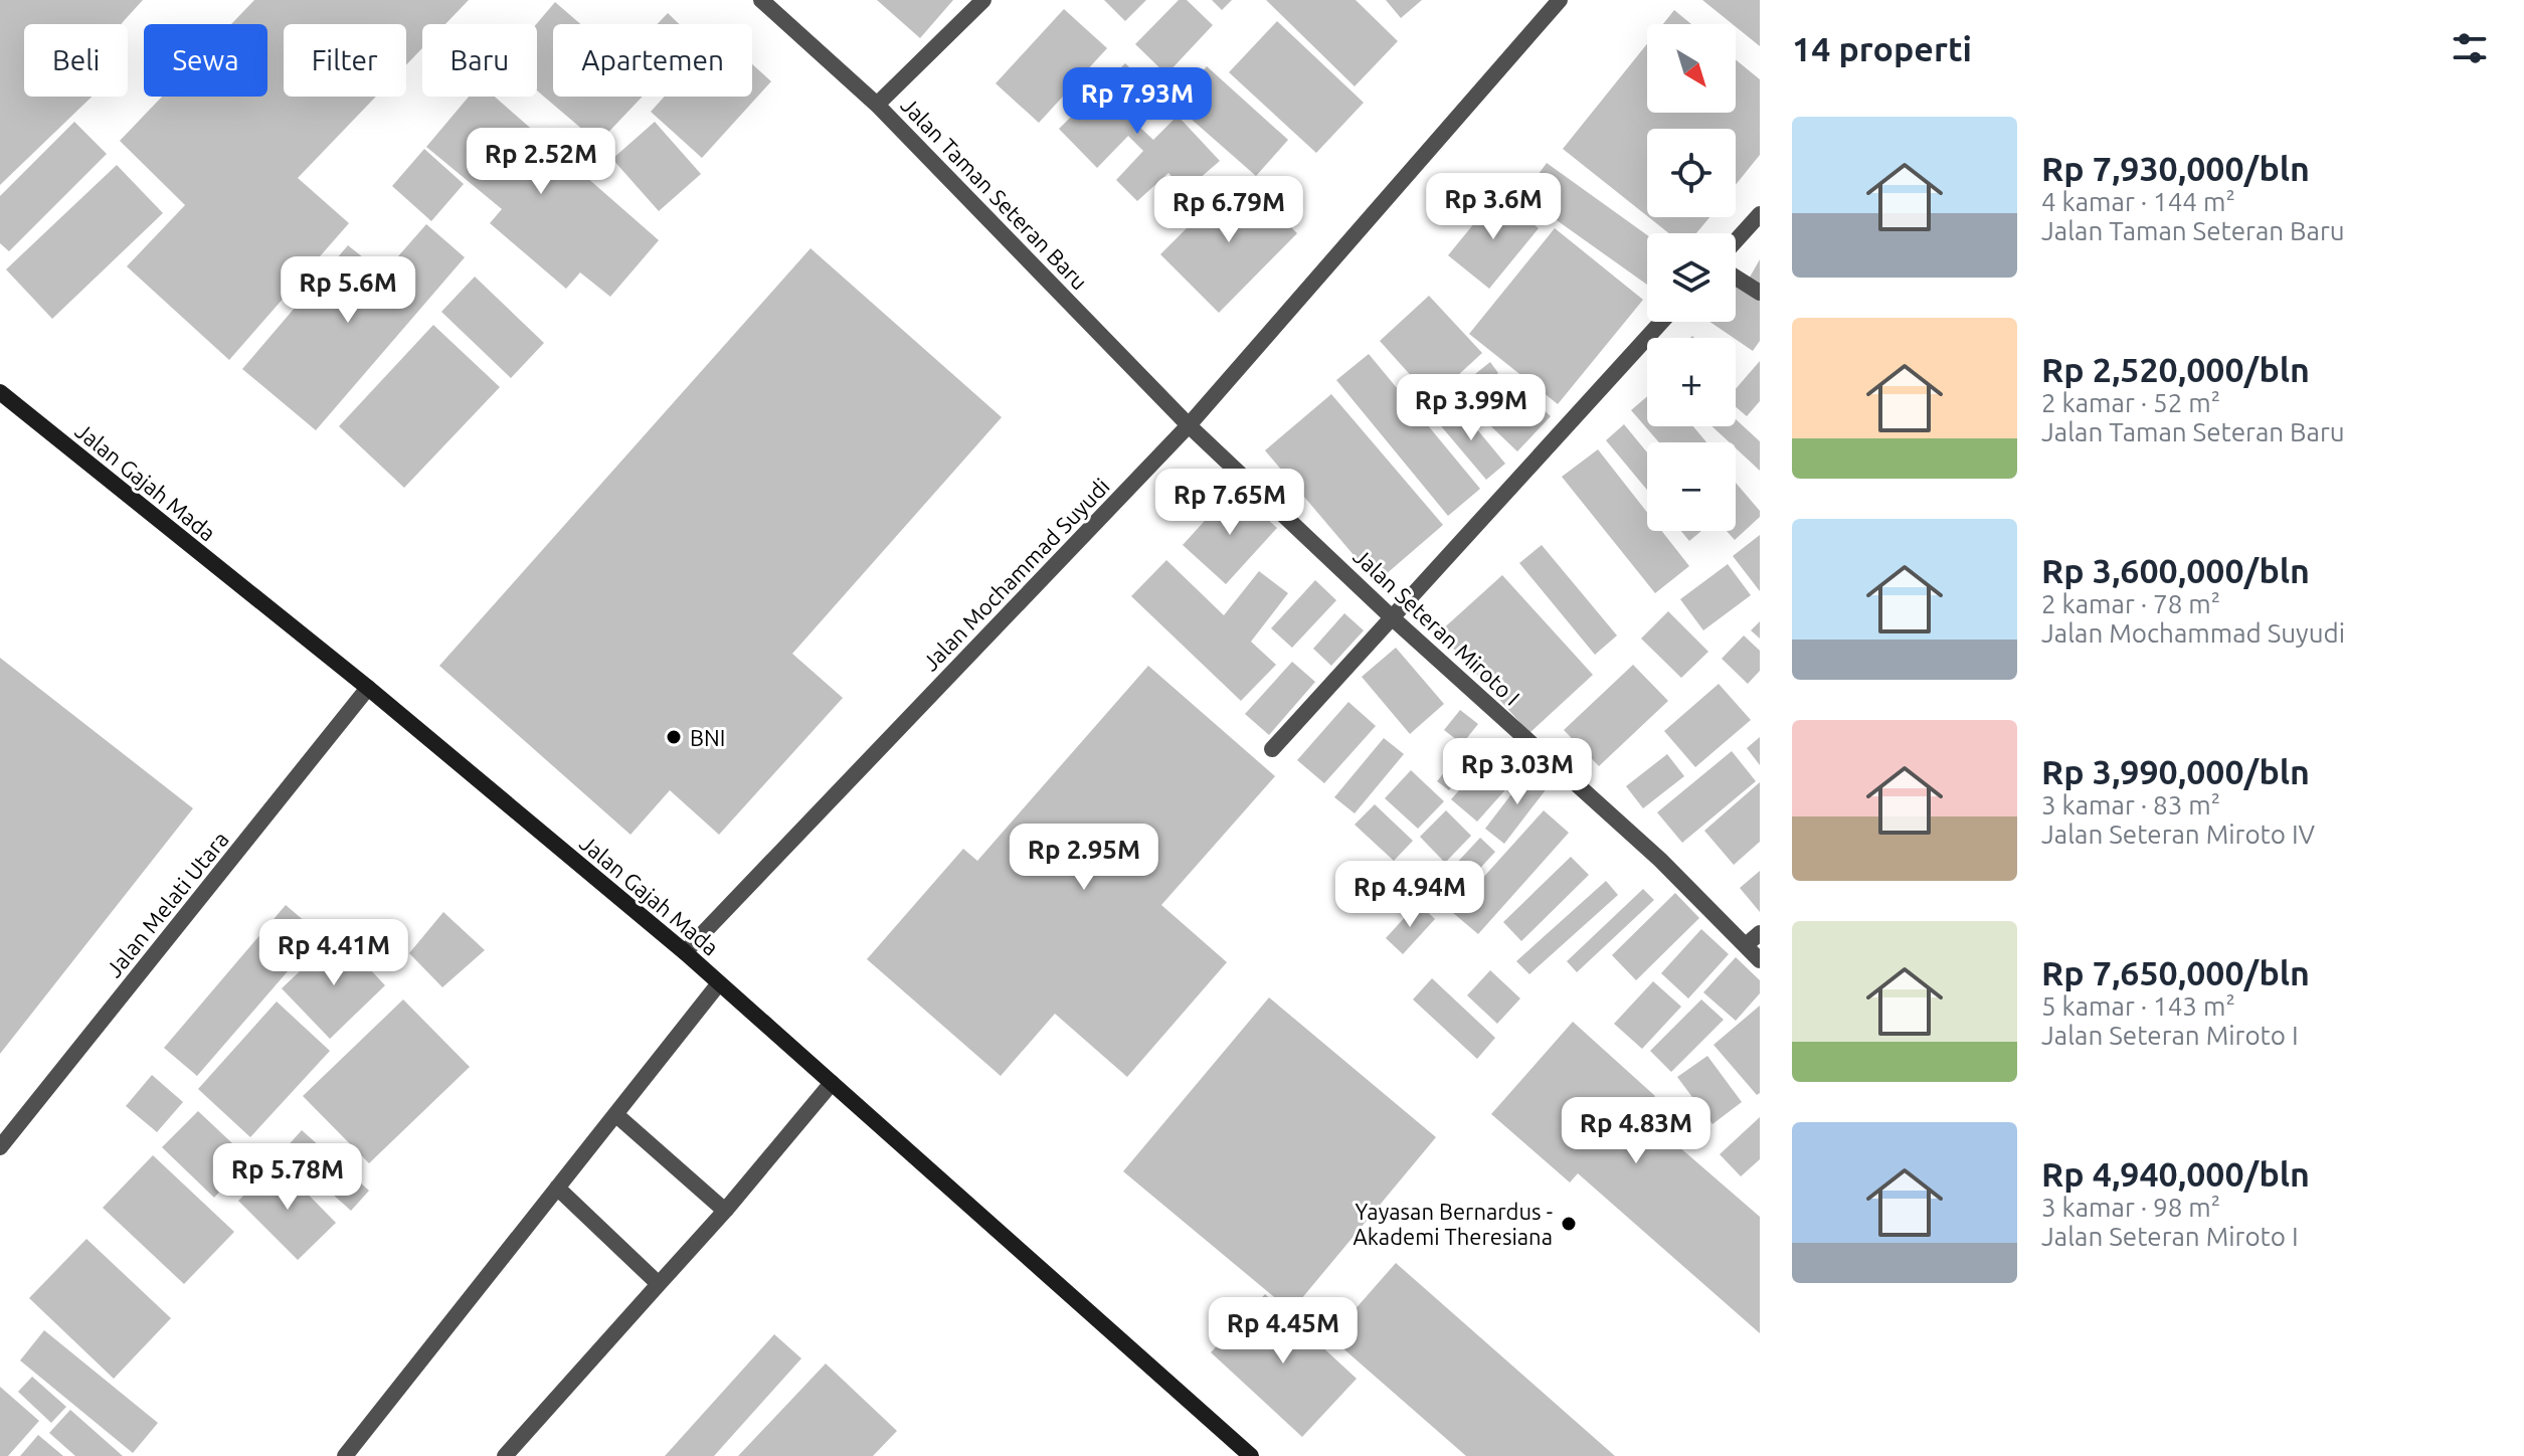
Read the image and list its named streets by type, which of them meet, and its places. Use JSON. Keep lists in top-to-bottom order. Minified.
{"streets":{"main road":["Jalan Gajah Mada"],"street":["Jalan Taman Seteran Baru","Jalan Mochammad Suyudi","Jalan Seteran Miroto I","Jalan Melati Utara"]},"crossings":[["Jalan Taman Seteran Baru","Jalan Mochammad Suyudi"],["Jalan Taman Seteran Baru","Jalan Seteran Miroto I"],["Jalan Gajah Mada","Jalan Mochammad Suyudi"],["Jalan Gajah Mada","Jalan Melati Utara"],["Jalan Mochammad Suyudi","Jalan Seteran Miroto I"]],"places":["BNI","Yayasan Bernardus - Akademi Theresiana"],"north":"bottom right","page":{"heading":"14 properti","map_buttons":["+","−"],"chip":["Beli","Sewa","Filter","Baru","Apartemen"],"price":["Rp 7.93M","Rp 2.52M","Rp 3.6M","Rp 6.79M","Rp 5.6M","Rp 3.99M","Rp 7.65M","Rp 3.03M","Rp 2.95M","Rp 4.94M","Rp 4.41M","Rp 4.83M","Rp 5.78M","Rp 4.45M"],"list":[{"name":"Rp 7,930,000/bln","note":"4 kamar · 144 m² · Jalan Taman Seteran Baru"},{"name":"Rp 2,520,000/bln","note":"2 kamar · 52 m² · Jalan Taman Seteran Baru"},{"name":"Rp 3,600,000/bln","note":"2 kamar · 78 m² · Jalan Mochammad Suyudi"},{"name":"Rp 3,990,000/bln","note":"3 kamar · 83 m² · Jalan Seteran Miroto IV"},{"name":"Rp 7,650,000/bln","note":"5 kamar · 143 m² · Jalan Seteran Miroto I"},{"name":"Rp 4,940,000/bln","note":"3 kamar · 98 m² · Jalan Seteran Miroto I"}]}}
